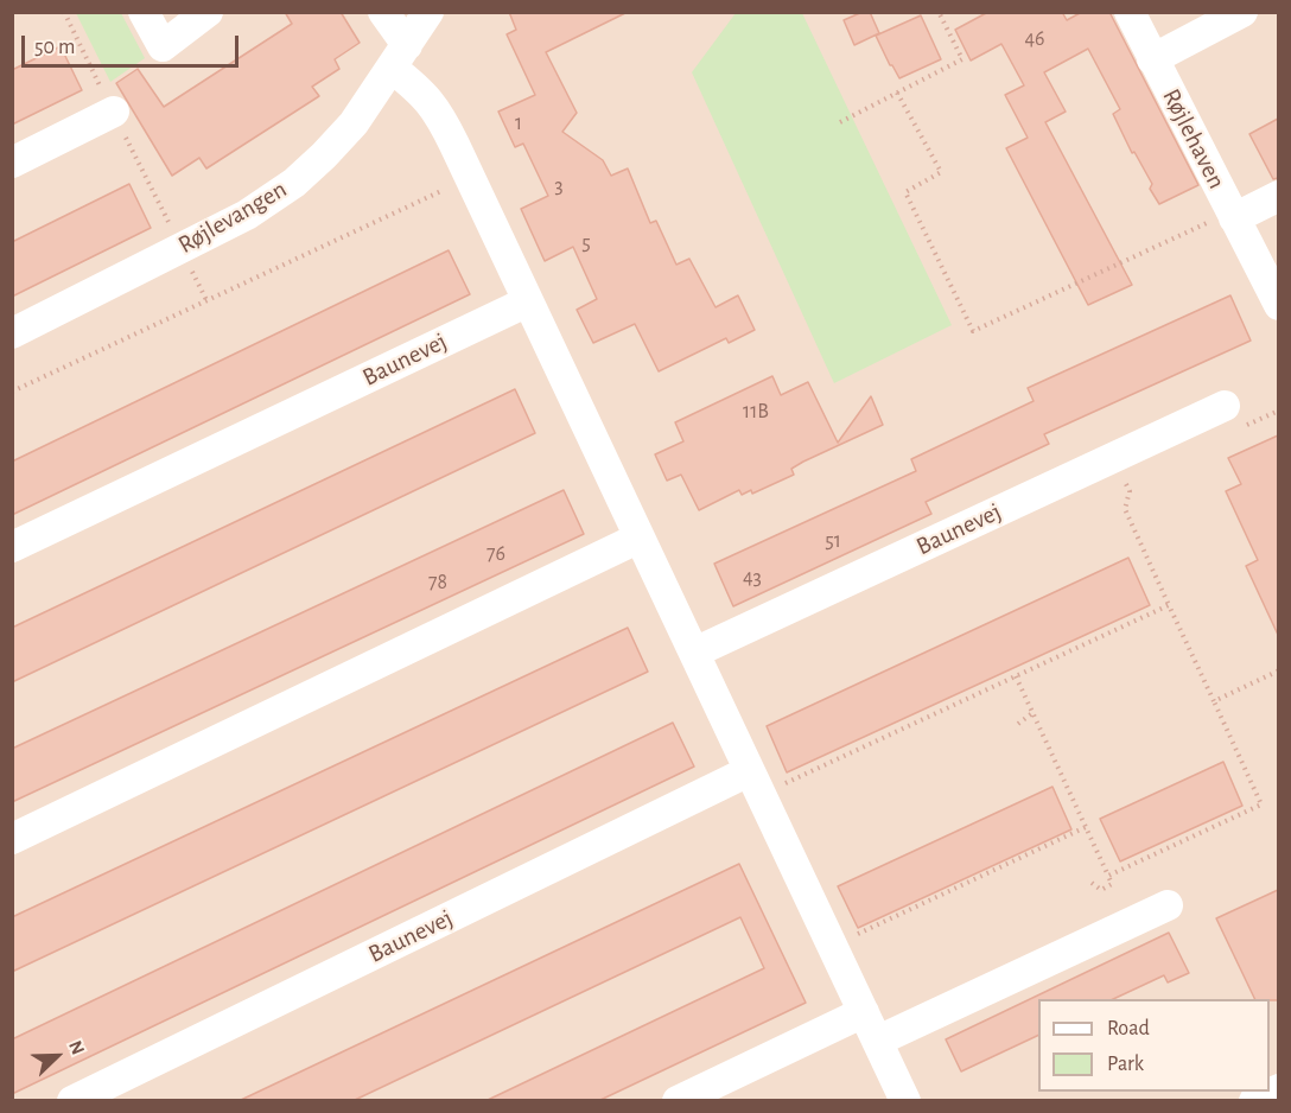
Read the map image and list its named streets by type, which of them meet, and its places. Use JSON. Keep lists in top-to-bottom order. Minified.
{"streets":{"street":["Røjlehaven","Røjlevangen","Baunevej"]},"house_numbers":["46","1","3","5","11B","51","76","43","78"],"legend":["Road","Park"],"scale_bar":"50 m","north":"top right"}
